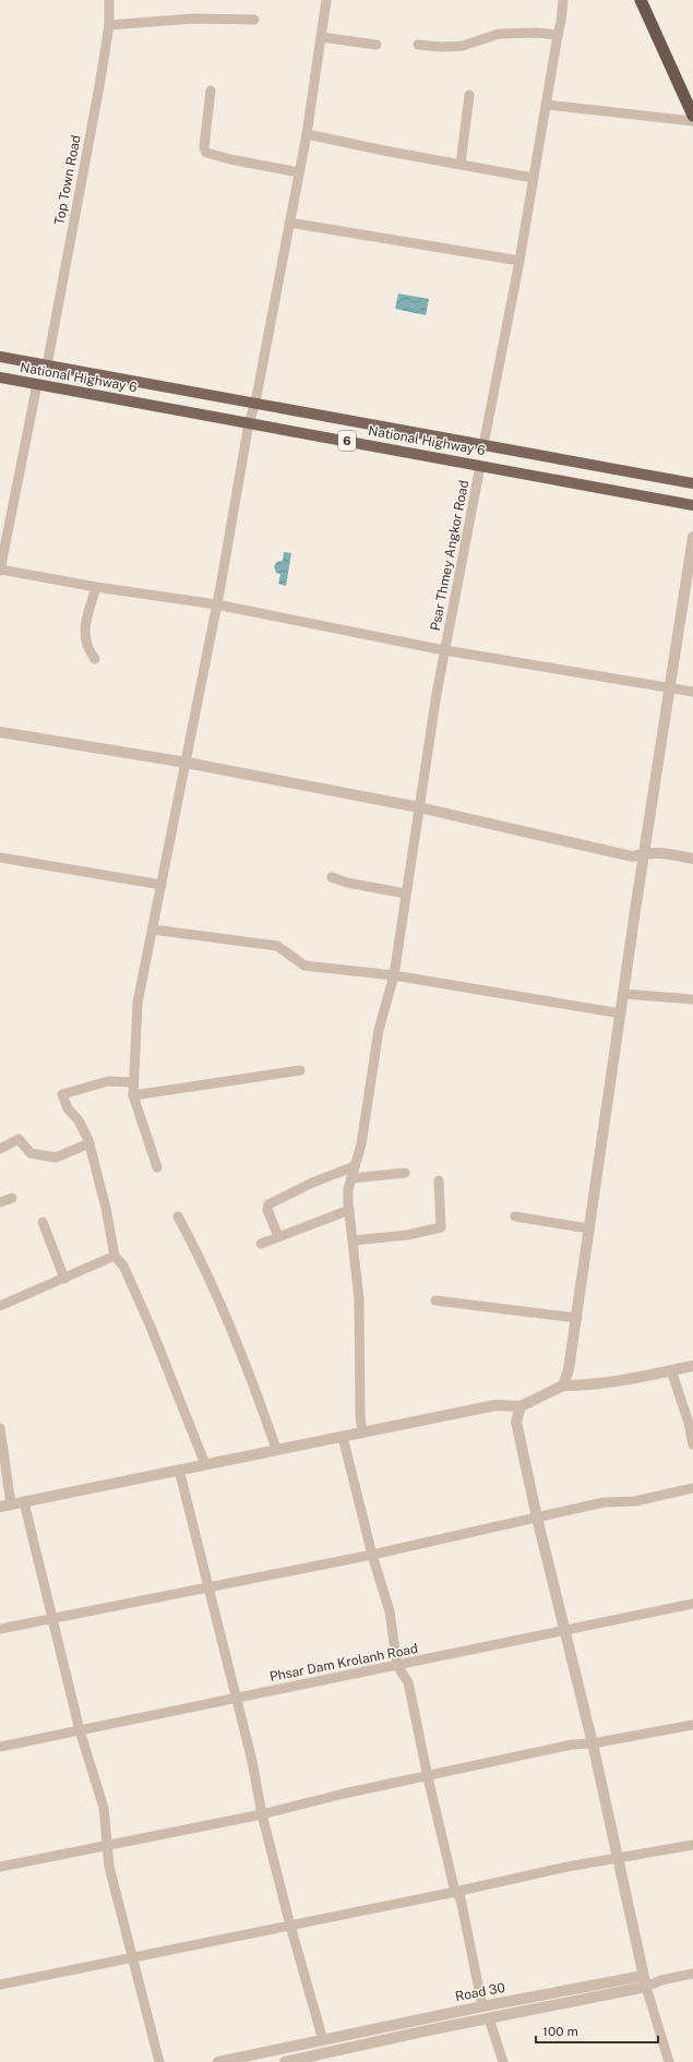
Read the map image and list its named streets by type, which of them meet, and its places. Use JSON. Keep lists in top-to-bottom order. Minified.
{"streets":{"main road":["National Highway 6","6"],"street":["Top Town Road","Psar Thmey Angkor Road","Phsar Dam Krolanh Road","Road 30"]},"crossings":[["Top Town Road","National Highway 6"],["National Highway 6","Psar Thmey Angkor Road"]],"scale_bar":"100 m"}
